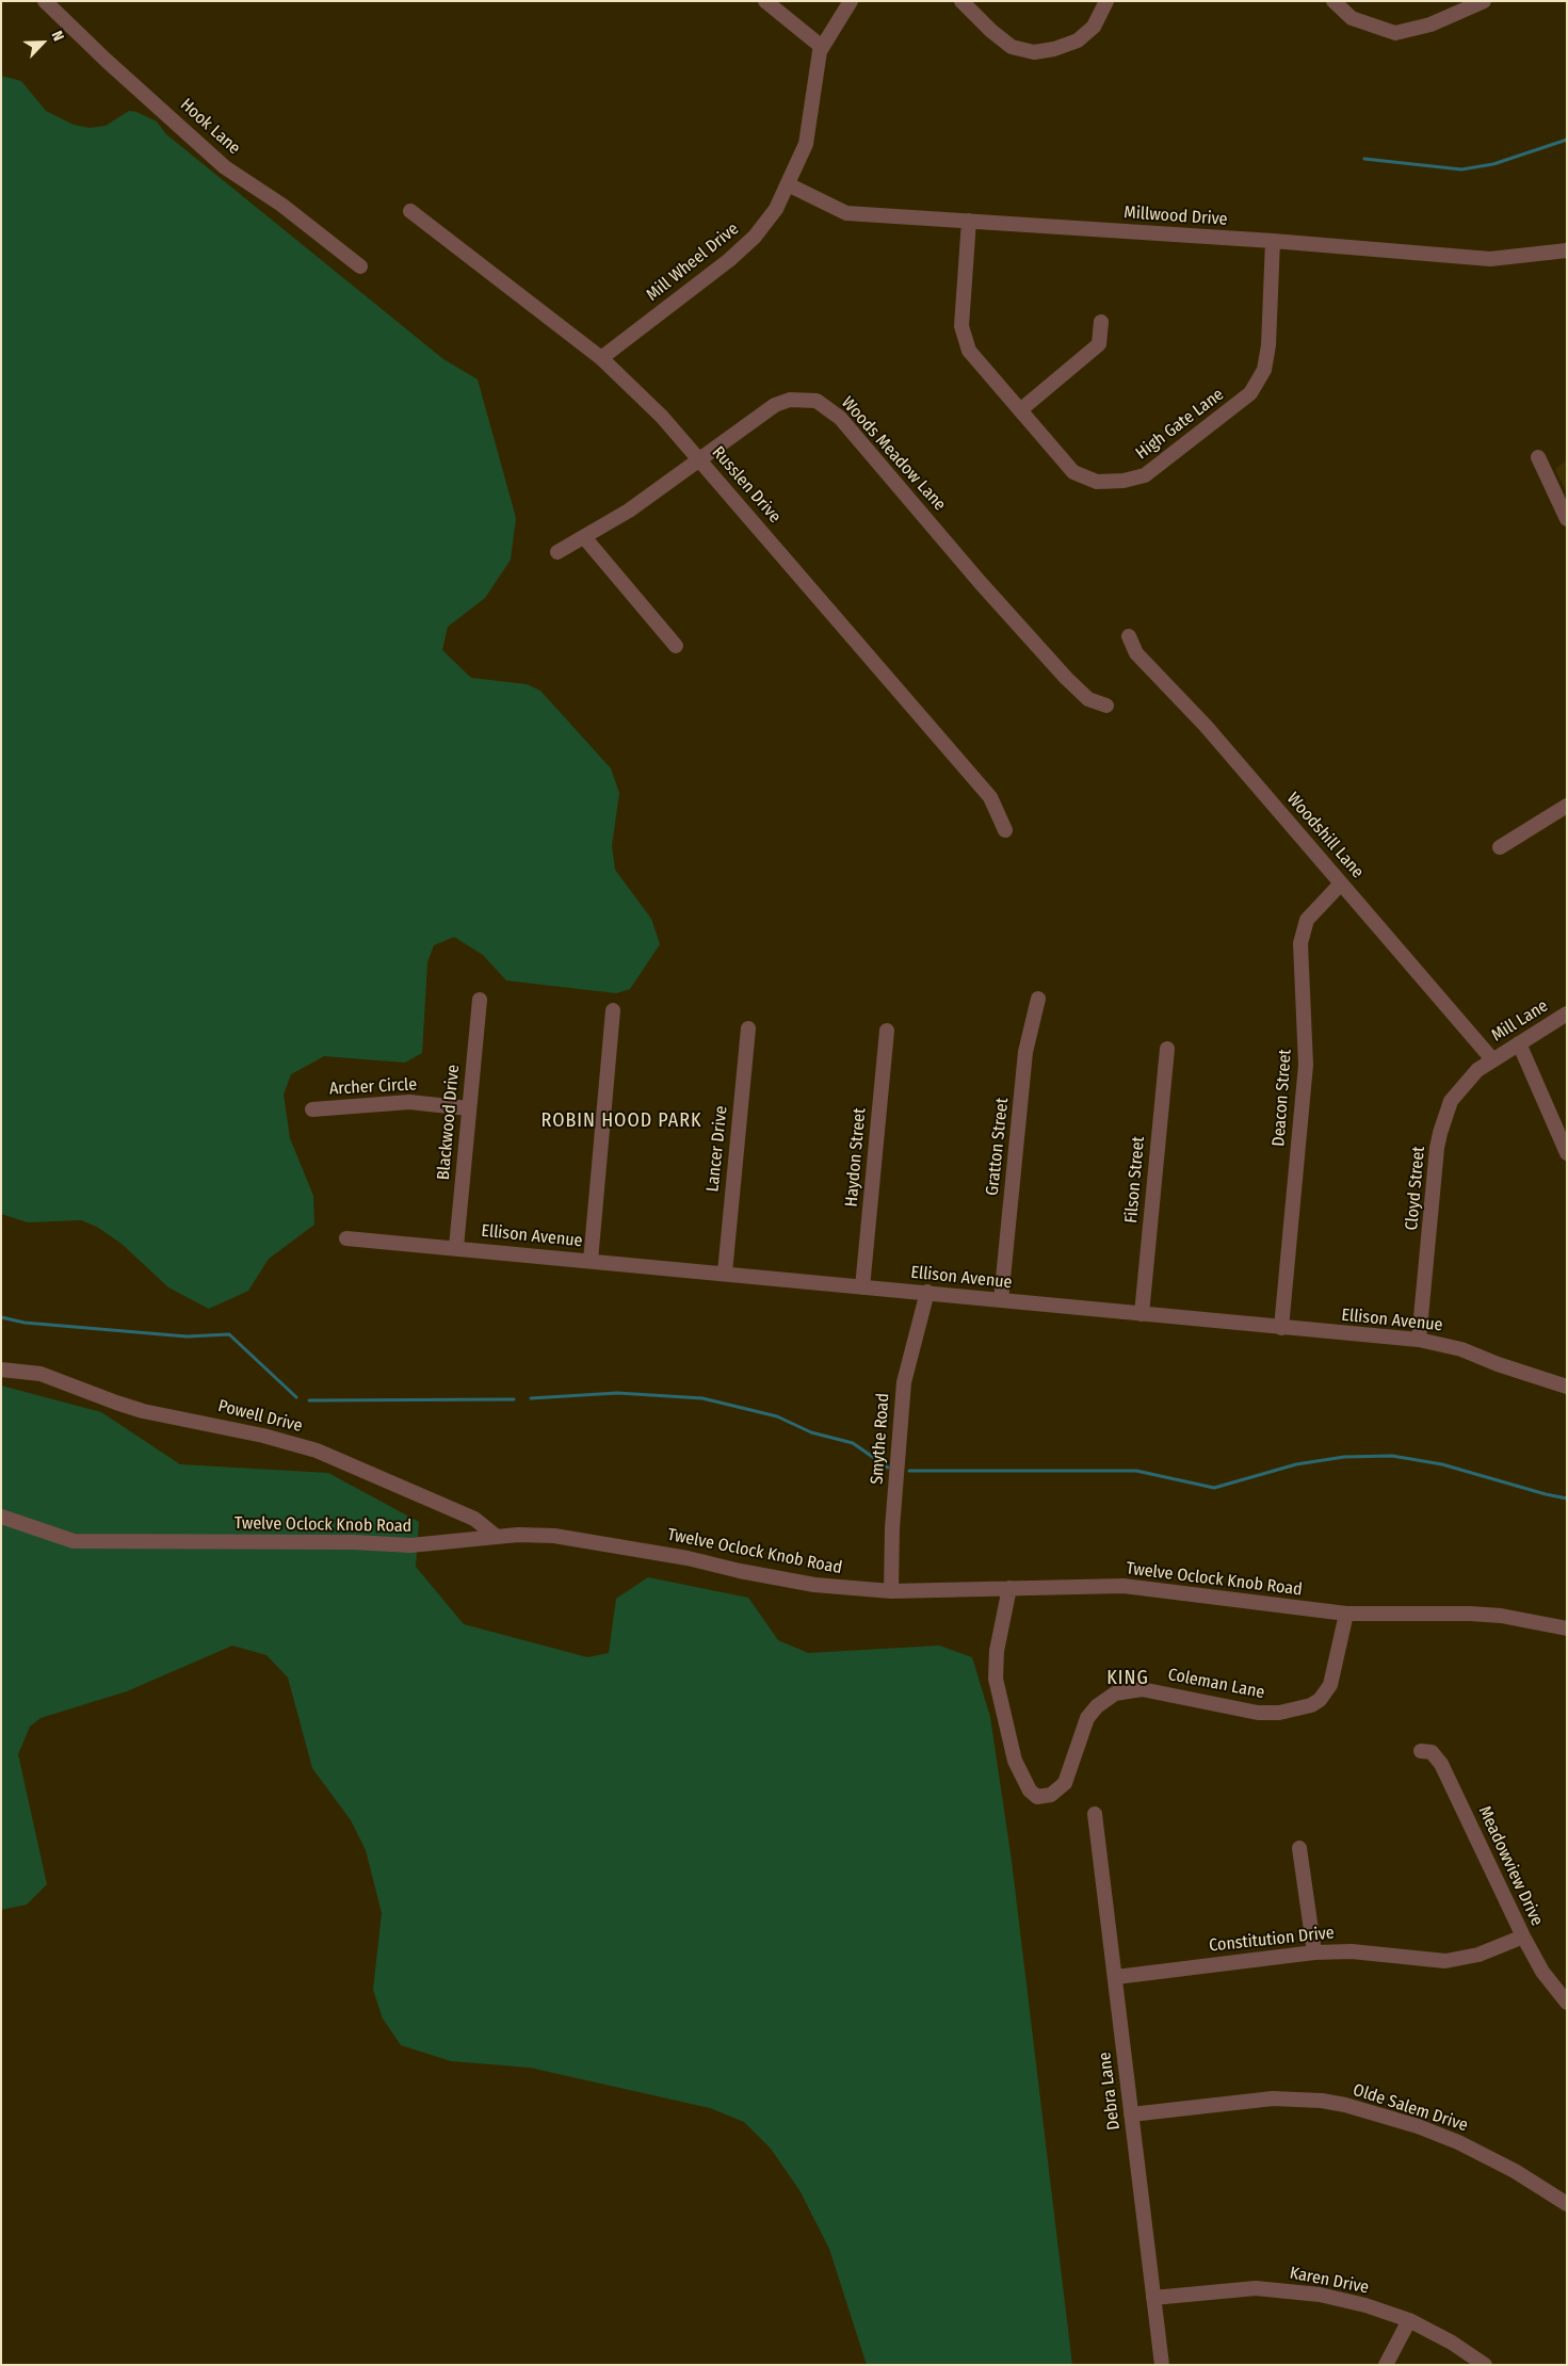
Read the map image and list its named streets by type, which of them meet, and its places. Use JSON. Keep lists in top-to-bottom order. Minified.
{"streets":{"street":["Hook Lane","Millwood Drive","Mill Wheel Drive","High Gate Lane","Woods Meadow Lane","Russlen Drive","Woodshill Lane","Mill Lane","Archer Circle","Deacon Street","Blackwood Drive","Gratton Street","Lancer Drive","Haydon Street","Filson Street","Cloyd Street","Ellison Avenue","Powell Drive","Smythe Road","Twelve Oclock Knob Road","Coleman Lane","Meadowview Drive","Constitution Drive","Debra Lane","Olde Salem Drive","Karen Drive"]},"crossings":[["Millwood Drive","Mill Wheel Drive"],["Millwood Drive","High Gate Lane"],["Mill Wheel Drive","Russlen Drive"],["Woods Meadow Lane","Russlen Drive"],["Woodshill Lane","Mill Lane"],["Woodshill Lane","Deacon Street"],["Woodshill Lane","Cloyd Street"],["Mill Lane","Cloyd Street"],["Archer Circle","Blackwood Drive"],["Deacon Street","Ellison Avenue"],["Blackwood Drive","Ellison Avenue"],["Gratton Street","Ellison Avenue"],["Lancer Drive","Ellison Avenue"],["Haydon Street","Ellison Avenue"],["Filson Street","Ellison Avenue"],["Cloyd Street","Ellison Avenue"],["Ellison Avenue","Smythe Road"],["Powell Drive","Twelve Oclock Knob Road"],["Smythe Road","Twelve Oclock Knob Road"],["Twelve Oclock Knob Road","Coleman Lane"],["Meadowview Drive","Constitution Drive"],["Constitution Drive","Debra Lane"],["Debra Lane","Olde Salem Drive"],["Debra Lane","Karen Drive"]],"districts":["ROBIN HOOD PARK","KING"],"north":"top right"}
